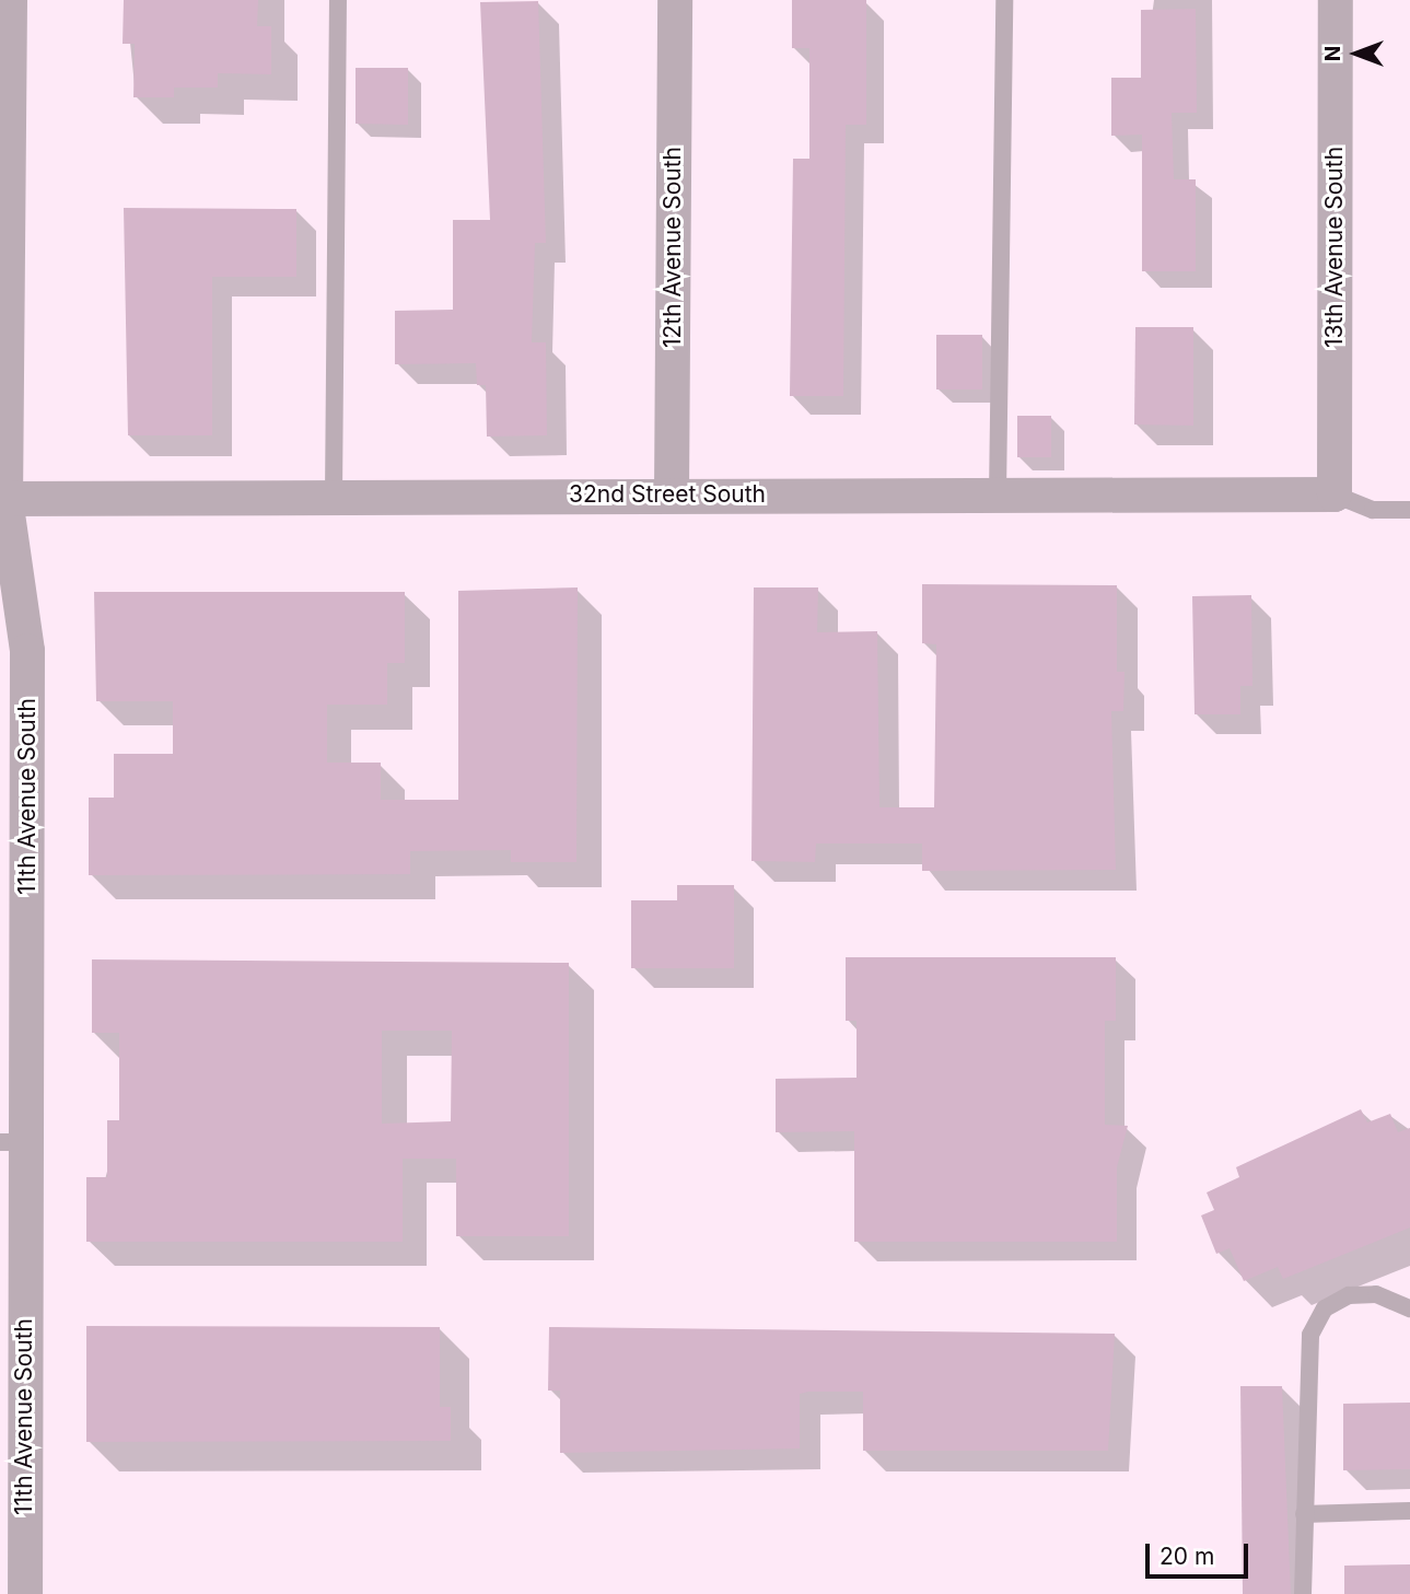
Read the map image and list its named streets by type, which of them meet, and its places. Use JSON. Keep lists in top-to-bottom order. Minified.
{"streets":{"street":["12th Avenue South","13th Avenue South","32nd Street South","11th Avenue South"]},"crossings":[["12th Avenue South","32nd Street South"],["13th Avenue South","32nd Street South"],["32nd Street South","11th Avenue South"]],"scale_bar":"20 m","north":"left"}
